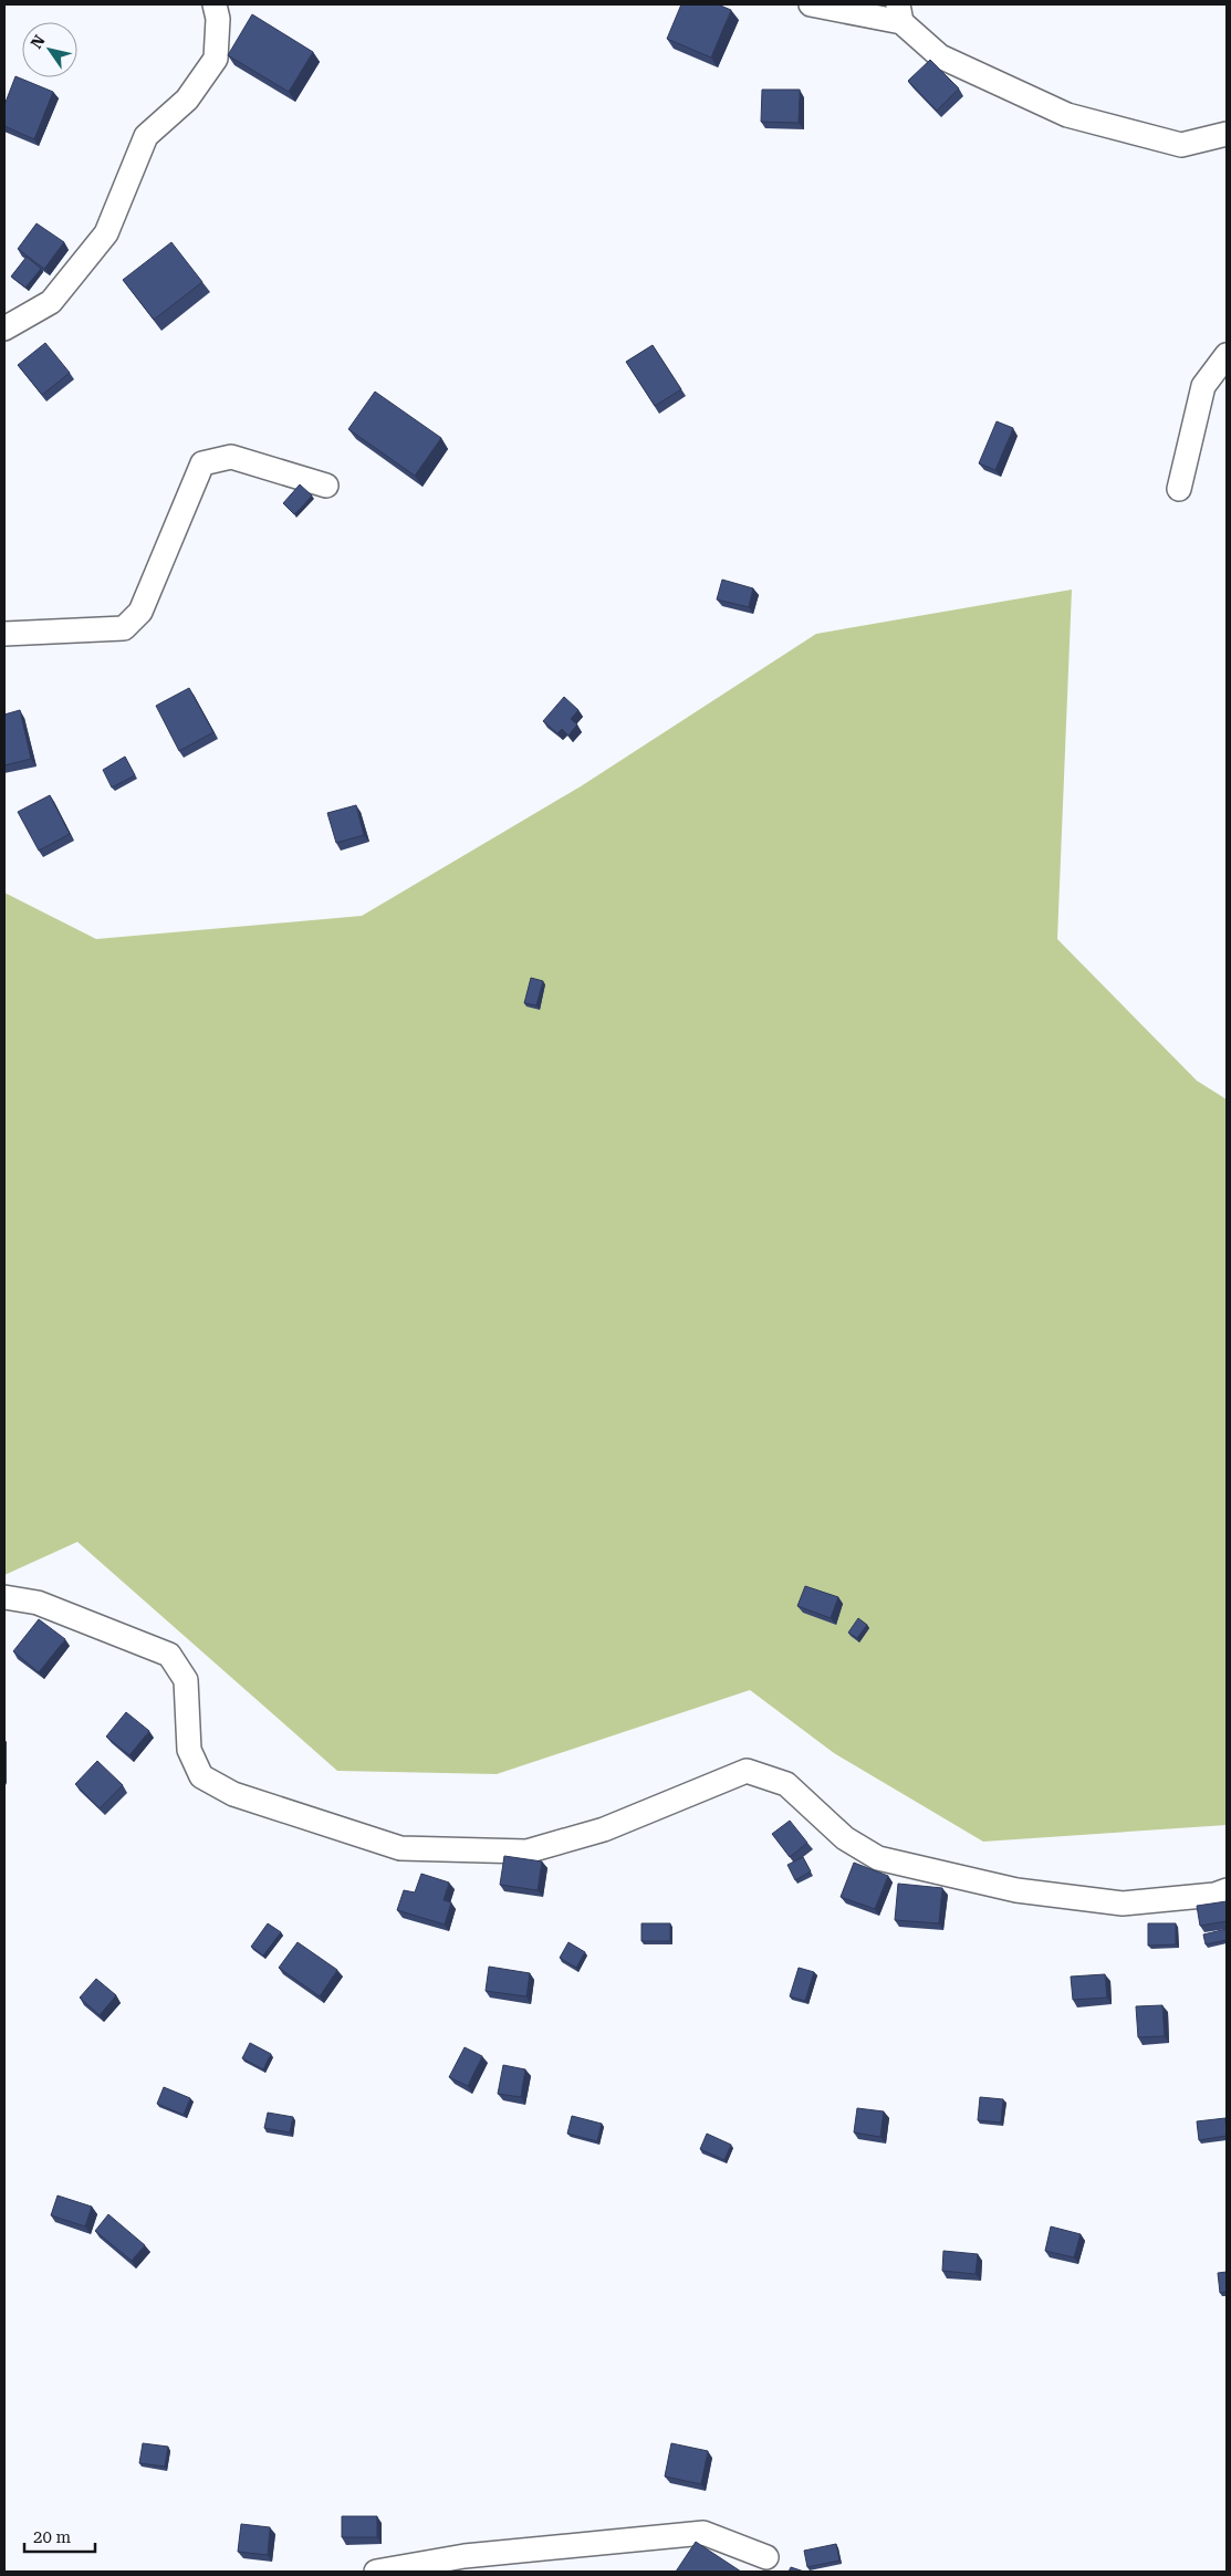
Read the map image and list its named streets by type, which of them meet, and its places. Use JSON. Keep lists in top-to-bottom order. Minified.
{"scale_bar":"20 m","north":"top left"}
